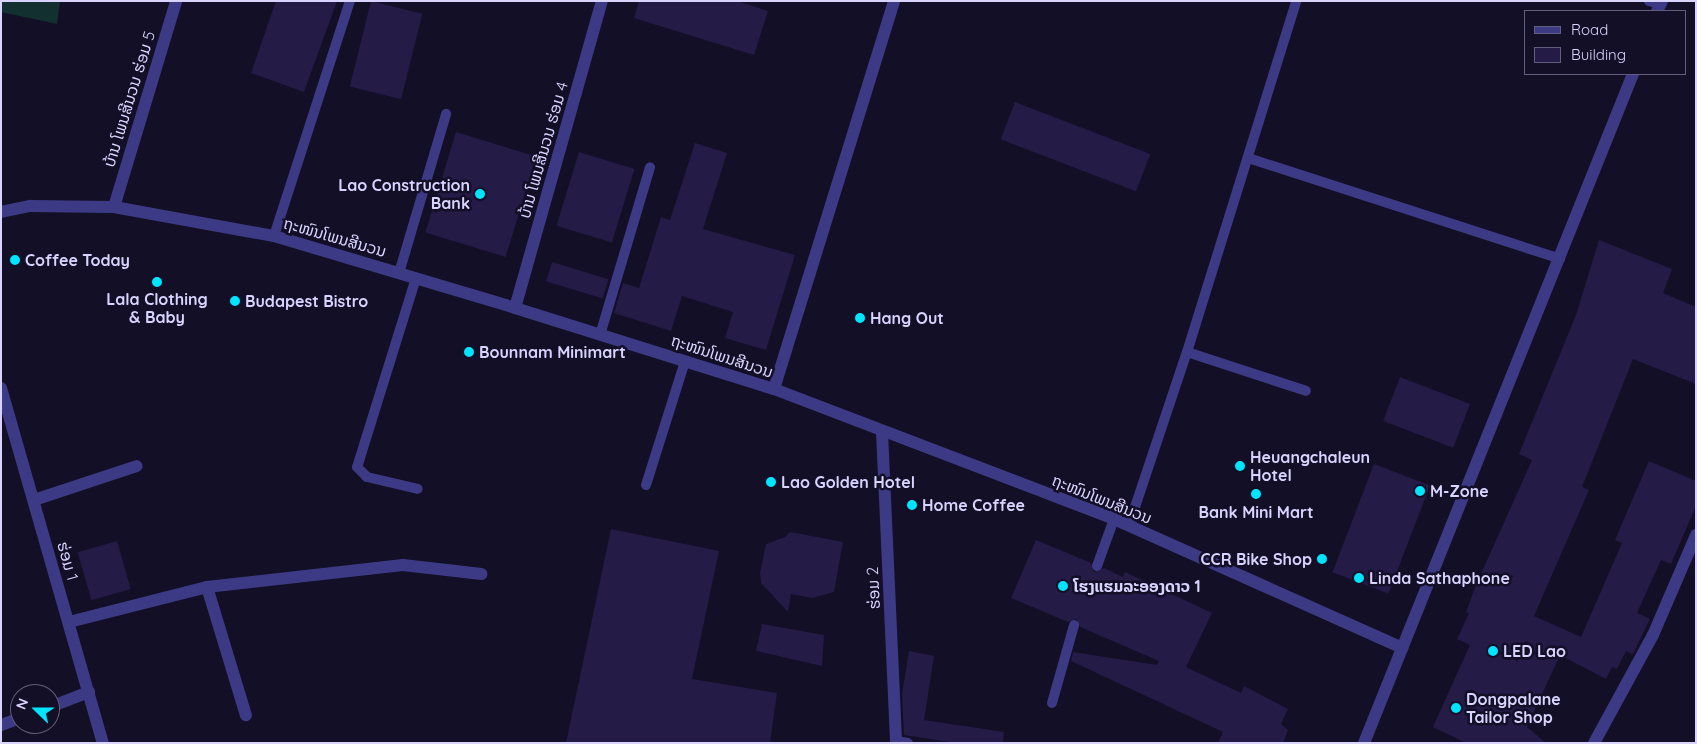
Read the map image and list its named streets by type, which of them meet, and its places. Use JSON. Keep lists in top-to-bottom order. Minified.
{"streets":{"street":["ບ້ານ ໂພນສີນວນ ຮ່ອມ 5","ບ້ານ ໂພນສີນວນ ຮ່ອມ 4","ຖະໜົນໂພນສີນວນ","ຮ່ອມ 1","ຮ່ອມ 2"]},"crossings":[["ບ້ານ ໂພນສີນວນ ຮ່ອມ 5","ຖະໜົນໂພນສີນວນ"],["ບ້ານ ໂພນສີນວນ ຮ່ອມ 4","ຖະໜົນໂພນສີນວນ"],["ຖະໜົນໂພນສີນວນ","ຮ່ອມ 2"]],"places":["Lao Construction Bank","Coffee Today","Lala Clothing & Baby","Budapest Bistro","Hang Out","Bounnam Minimart","Heuangchaleun Hotel","Lao Golden Hotel","M-Zone","Bank Mini Mart","Home Coffee","CCR Bike Shop","Linda Sathaphone","ໂຮງແຮມລະອອງດາວ 1","LED Lao","Dongpalane Tailor Shop"],"legend":["Road","Building"],"north":"left"}
